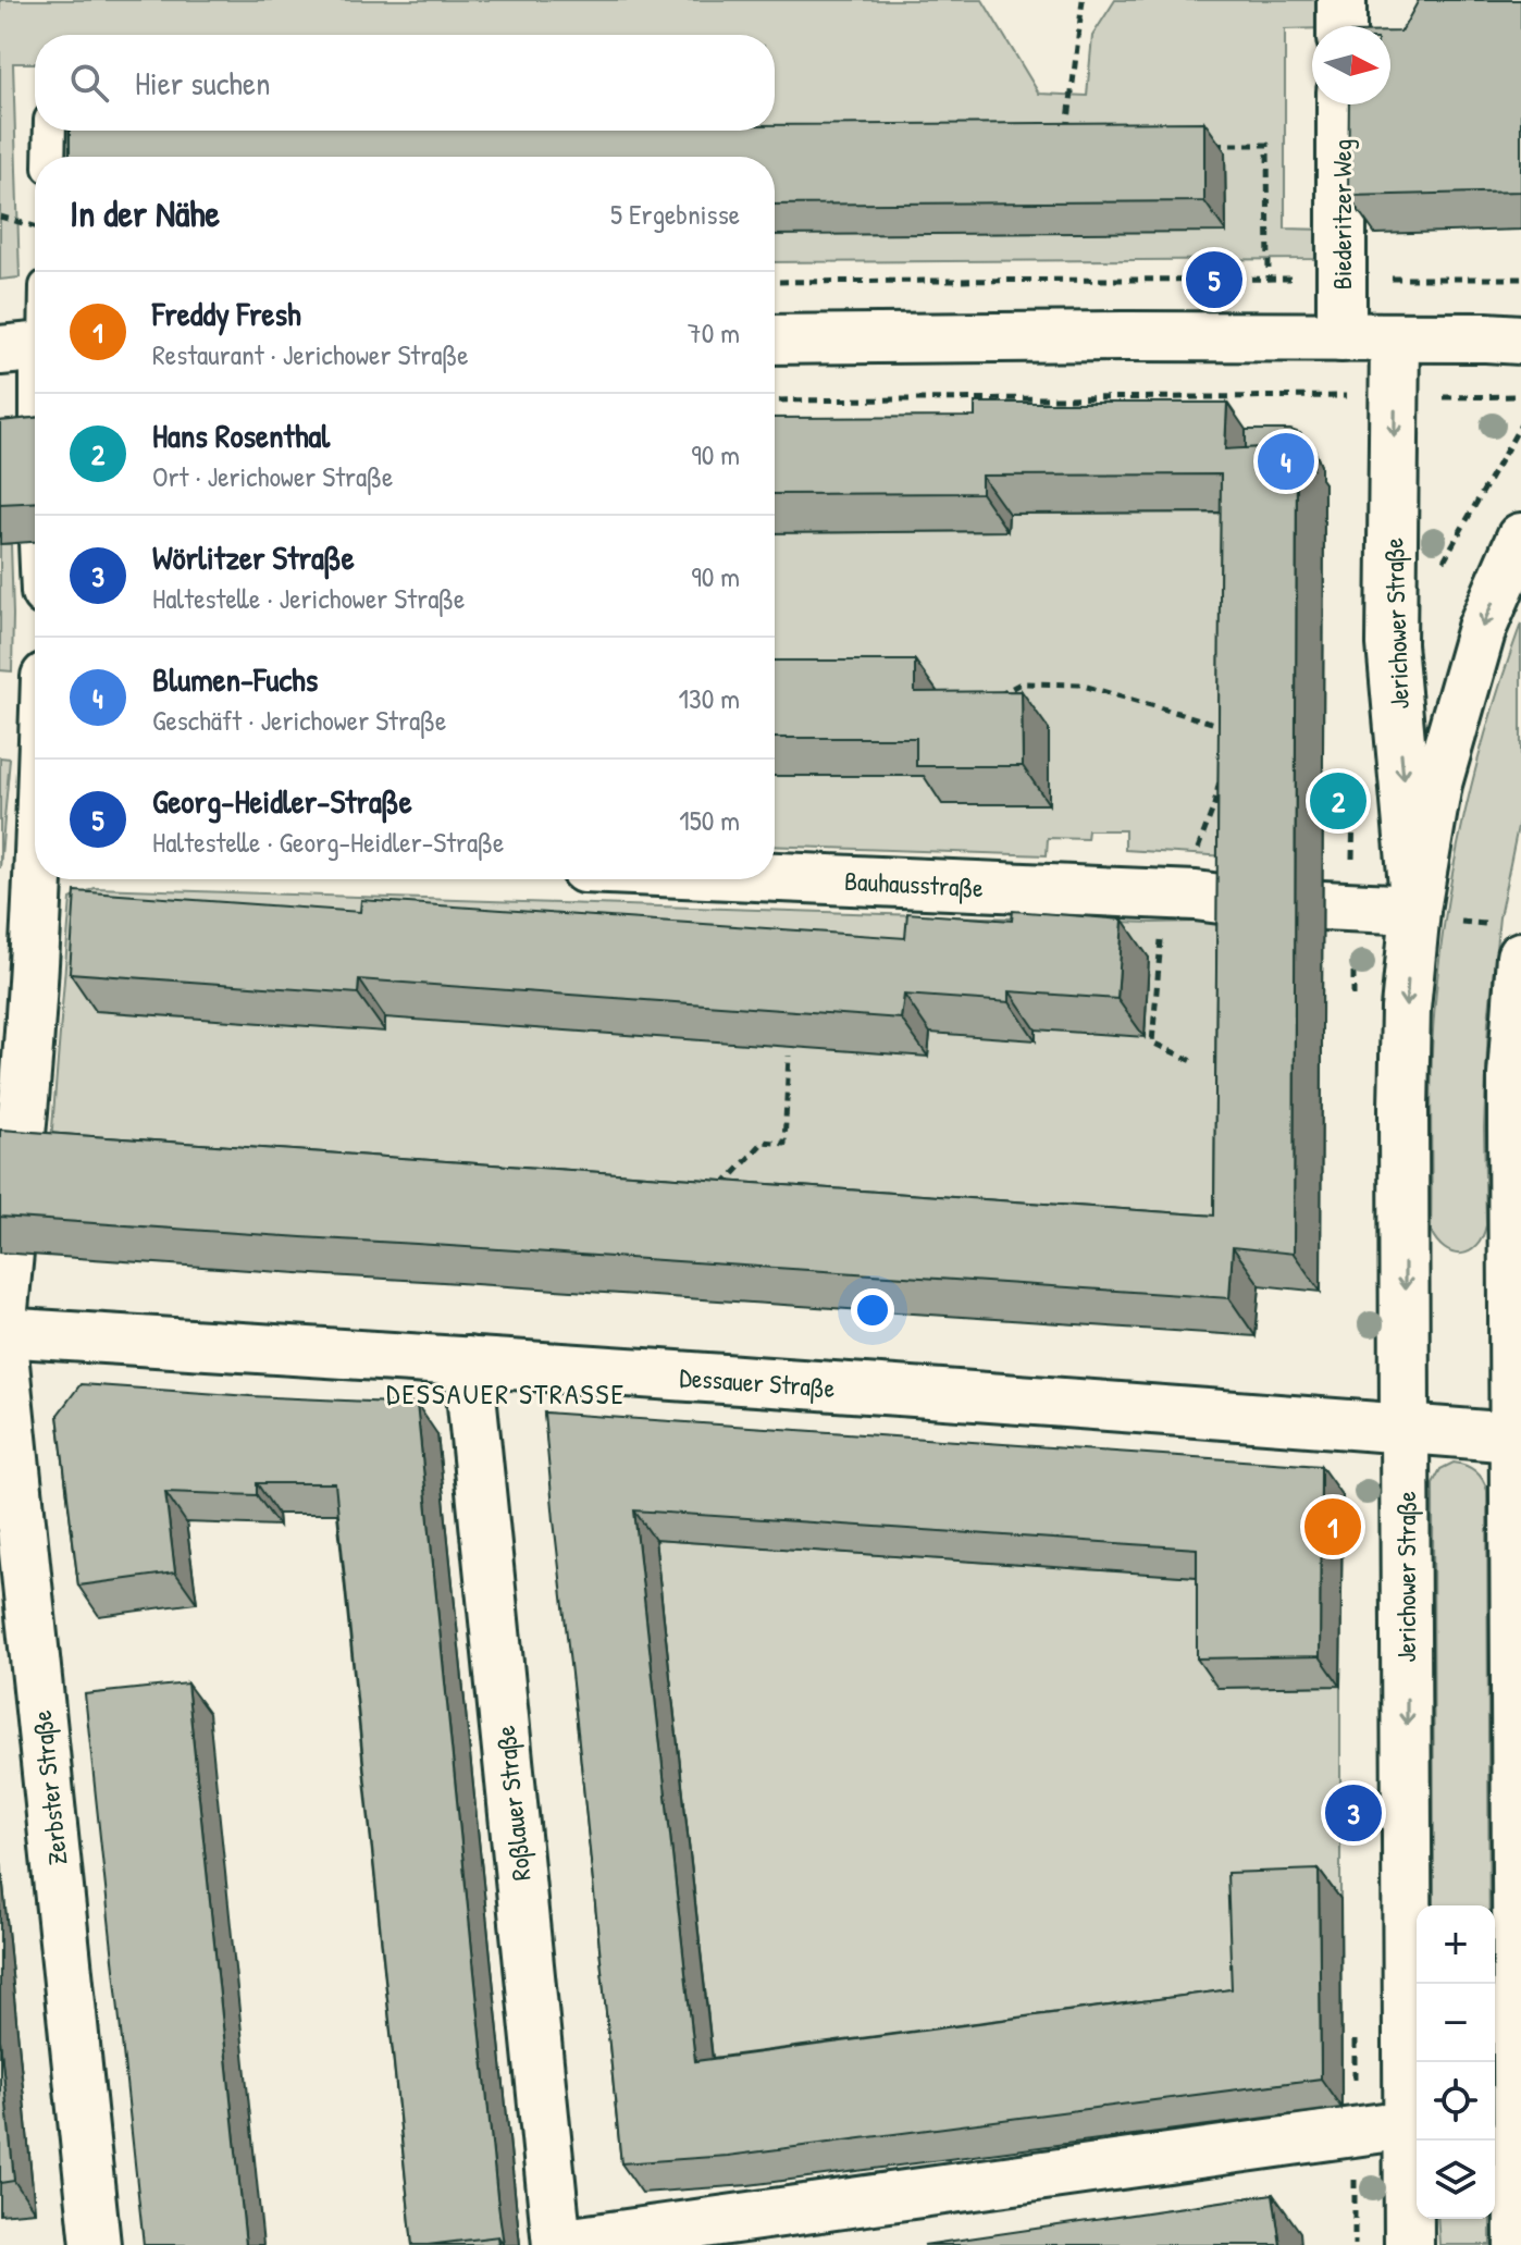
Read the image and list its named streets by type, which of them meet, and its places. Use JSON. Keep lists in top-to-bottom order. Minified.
{"streets":{"street":["Biederitzer Weg","Jerichower Straße","Bauhausstraße","Dessauer Straße","Zerbster Straße","Roßlauer Straße"]},"crossings":[["Jerichower Straße","Dessauer Straße"],["Dessauer Straße","Zerbster Straße"],["Dessauer Straße","Roßlauer Straße"]],"districts":["DESSAUER STRASSE"],"north":"right","page":{"search":"Hier suchen","heading":["In der Nähe","5 Ergebnisse"],"pins":["5","4","2","1","3"],"list":[{"mark":"1","name":"Freddy Fresh","note":"Restaurant · Jerichower Straße","value":"70 m"},{"mark":"2","name":"Hans Rosenthal","note":"Ort · Jerichower Straße","value":"90 m"},{"mark":"3","name":"Wörlitzer Straße","note":"Haltestelle · Jerichower Straße","value":"90 m"},{"mark":"4","name":"Blumen-Fuchs","note":"Geschäft · Jerichower Straße","value":"130 m"},{"mark":"5","name":"Georg-Heidler-Straße","note":"Haltestelle · Georg-Heidler-Straße","value":"150 m"}],"map_buttons":["+","−"]}}
